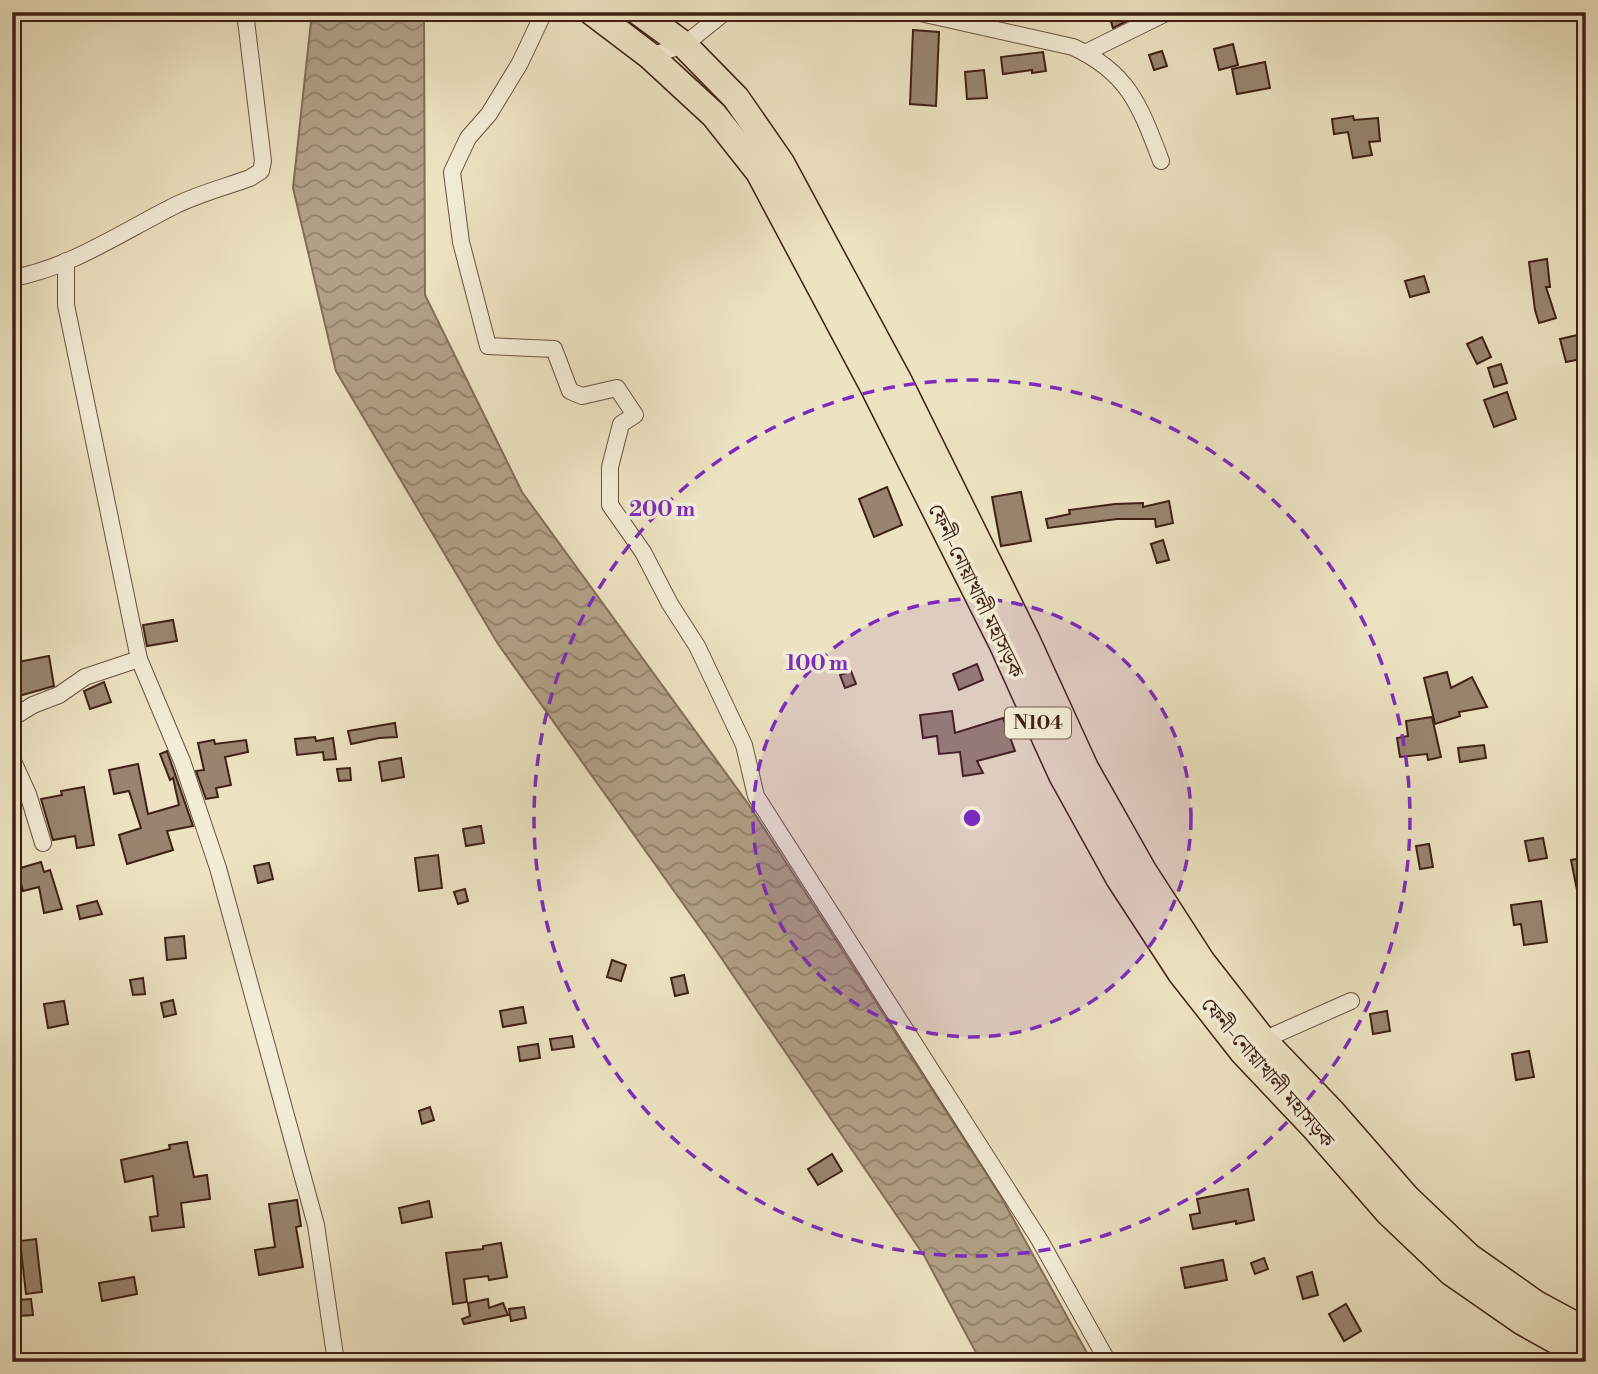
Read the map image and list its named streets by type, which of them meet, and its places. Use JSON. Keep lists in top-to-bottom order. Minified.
{"streets":{"highway":["ফেনী-নোয়াখালী মহাসড়ক","N104"]},"rings":["200 m","100 m"]}
